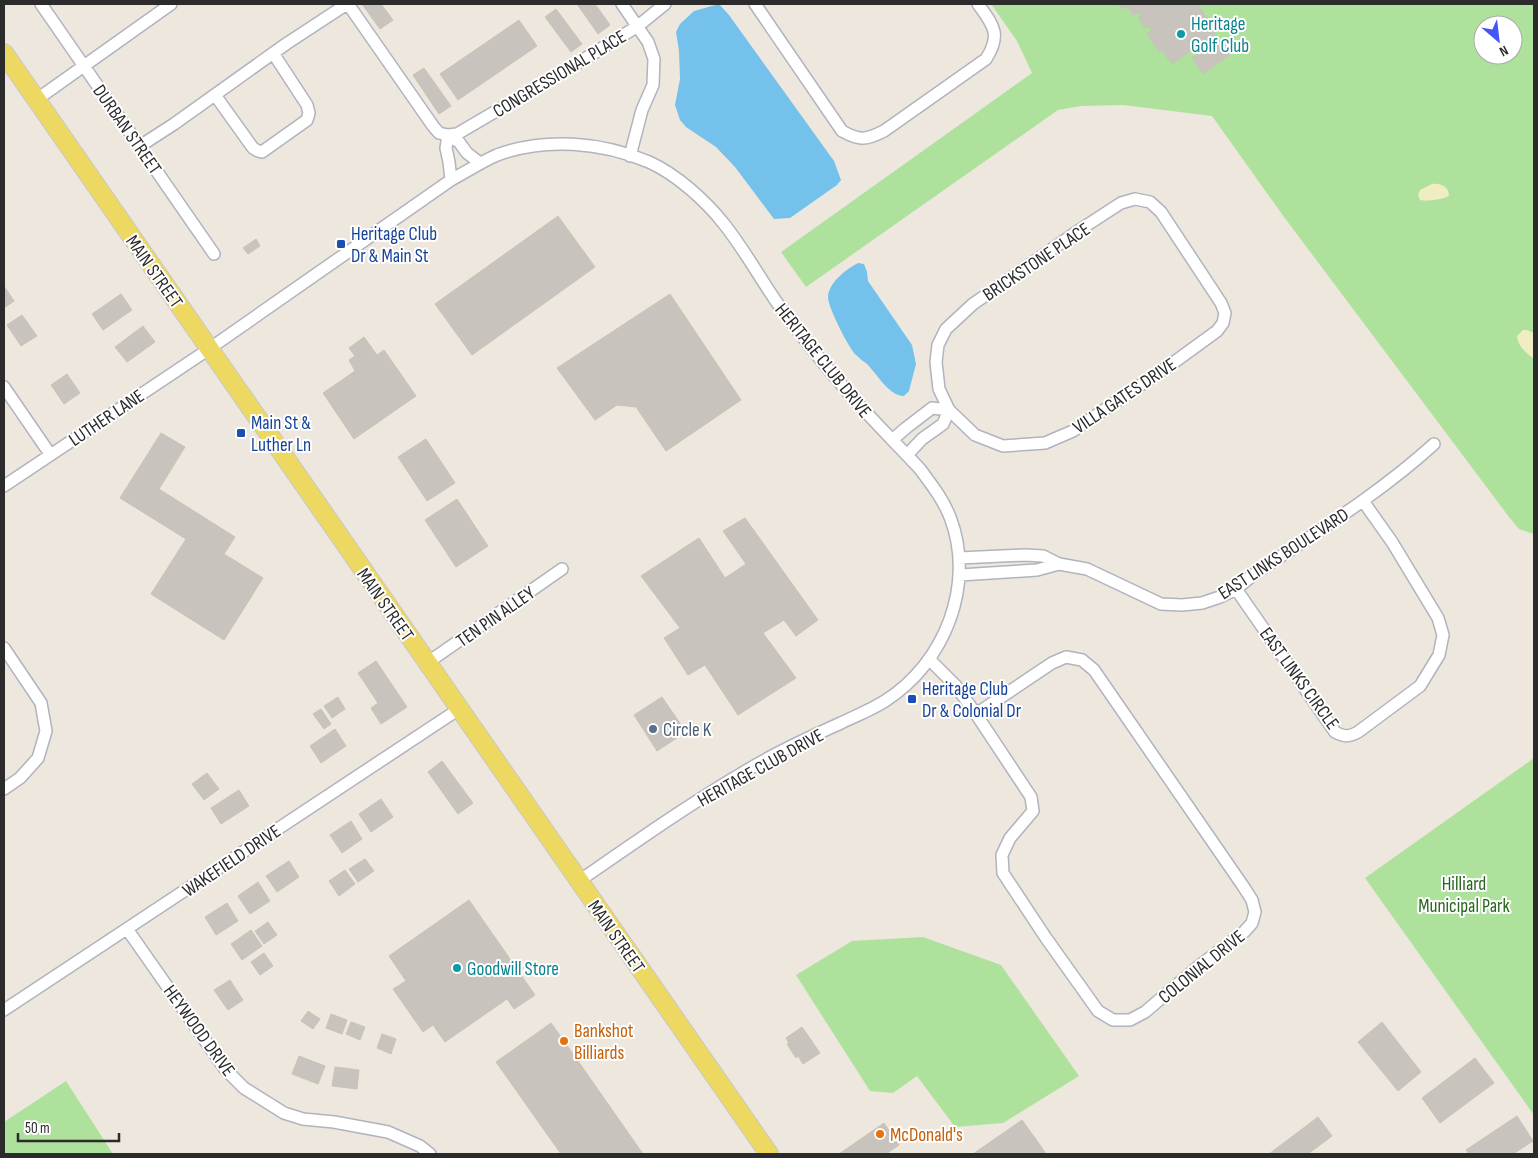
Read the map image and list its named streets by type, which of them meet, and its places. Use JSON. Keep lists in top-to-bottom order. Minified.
{"streets":{"main road":["MAIN STREET"],"street":["CONGRESSIONAL PLACE","DURBAN STREET","BRICKSTONE PLACE","HERITAGE CLUB DRIVE","VILLA GATES DRIVE","LUTHER LANE","EAST LINKS BOULEVARD","TEN PIN ALLEY","EAST LINKS CIRCLE","WAKEFIELD DRIVE","COLONIAL DRIVE","HEYWOOD DRIVE"]},"crossings":[["BRICKSTONE PLACE","VILLA GATES DRIVE"],["MAIN STREET","HERITAGE CLUB DRIVE"],["MAIN STREET","LUTHER LANE"],["MAIN STREET","TEN PIN ALLEY"],["MAIN STREET","WAKEFIELD DRIVE"],["HERITAGE CLUB DRIVE","LUTHER LANE"],["HERITAGE CLUB DRIVE","EAST LINKS BOULEVARD"],["HERITAGE CLUB DRIVE","COLONIAL DRIVE"],["EAST LINKS BOULEVARD","EAST LINKS CIRCLE"],["WAKEFIELD DRIVE","HEYWOOD DRIVE"]],"parks":["Hilliard Municipal Park"],"places":{"other":["Heritage Golf Club","Circle K","Goodwill Store","Bankshot Billiards","McDonald's"],"transit":["Heritage Club Dr & Main St","Main St & Luther Ln","Heritage Club Dr & Colonial Dr"]},"scale_bar":"50 m","north":"bottom right"}
